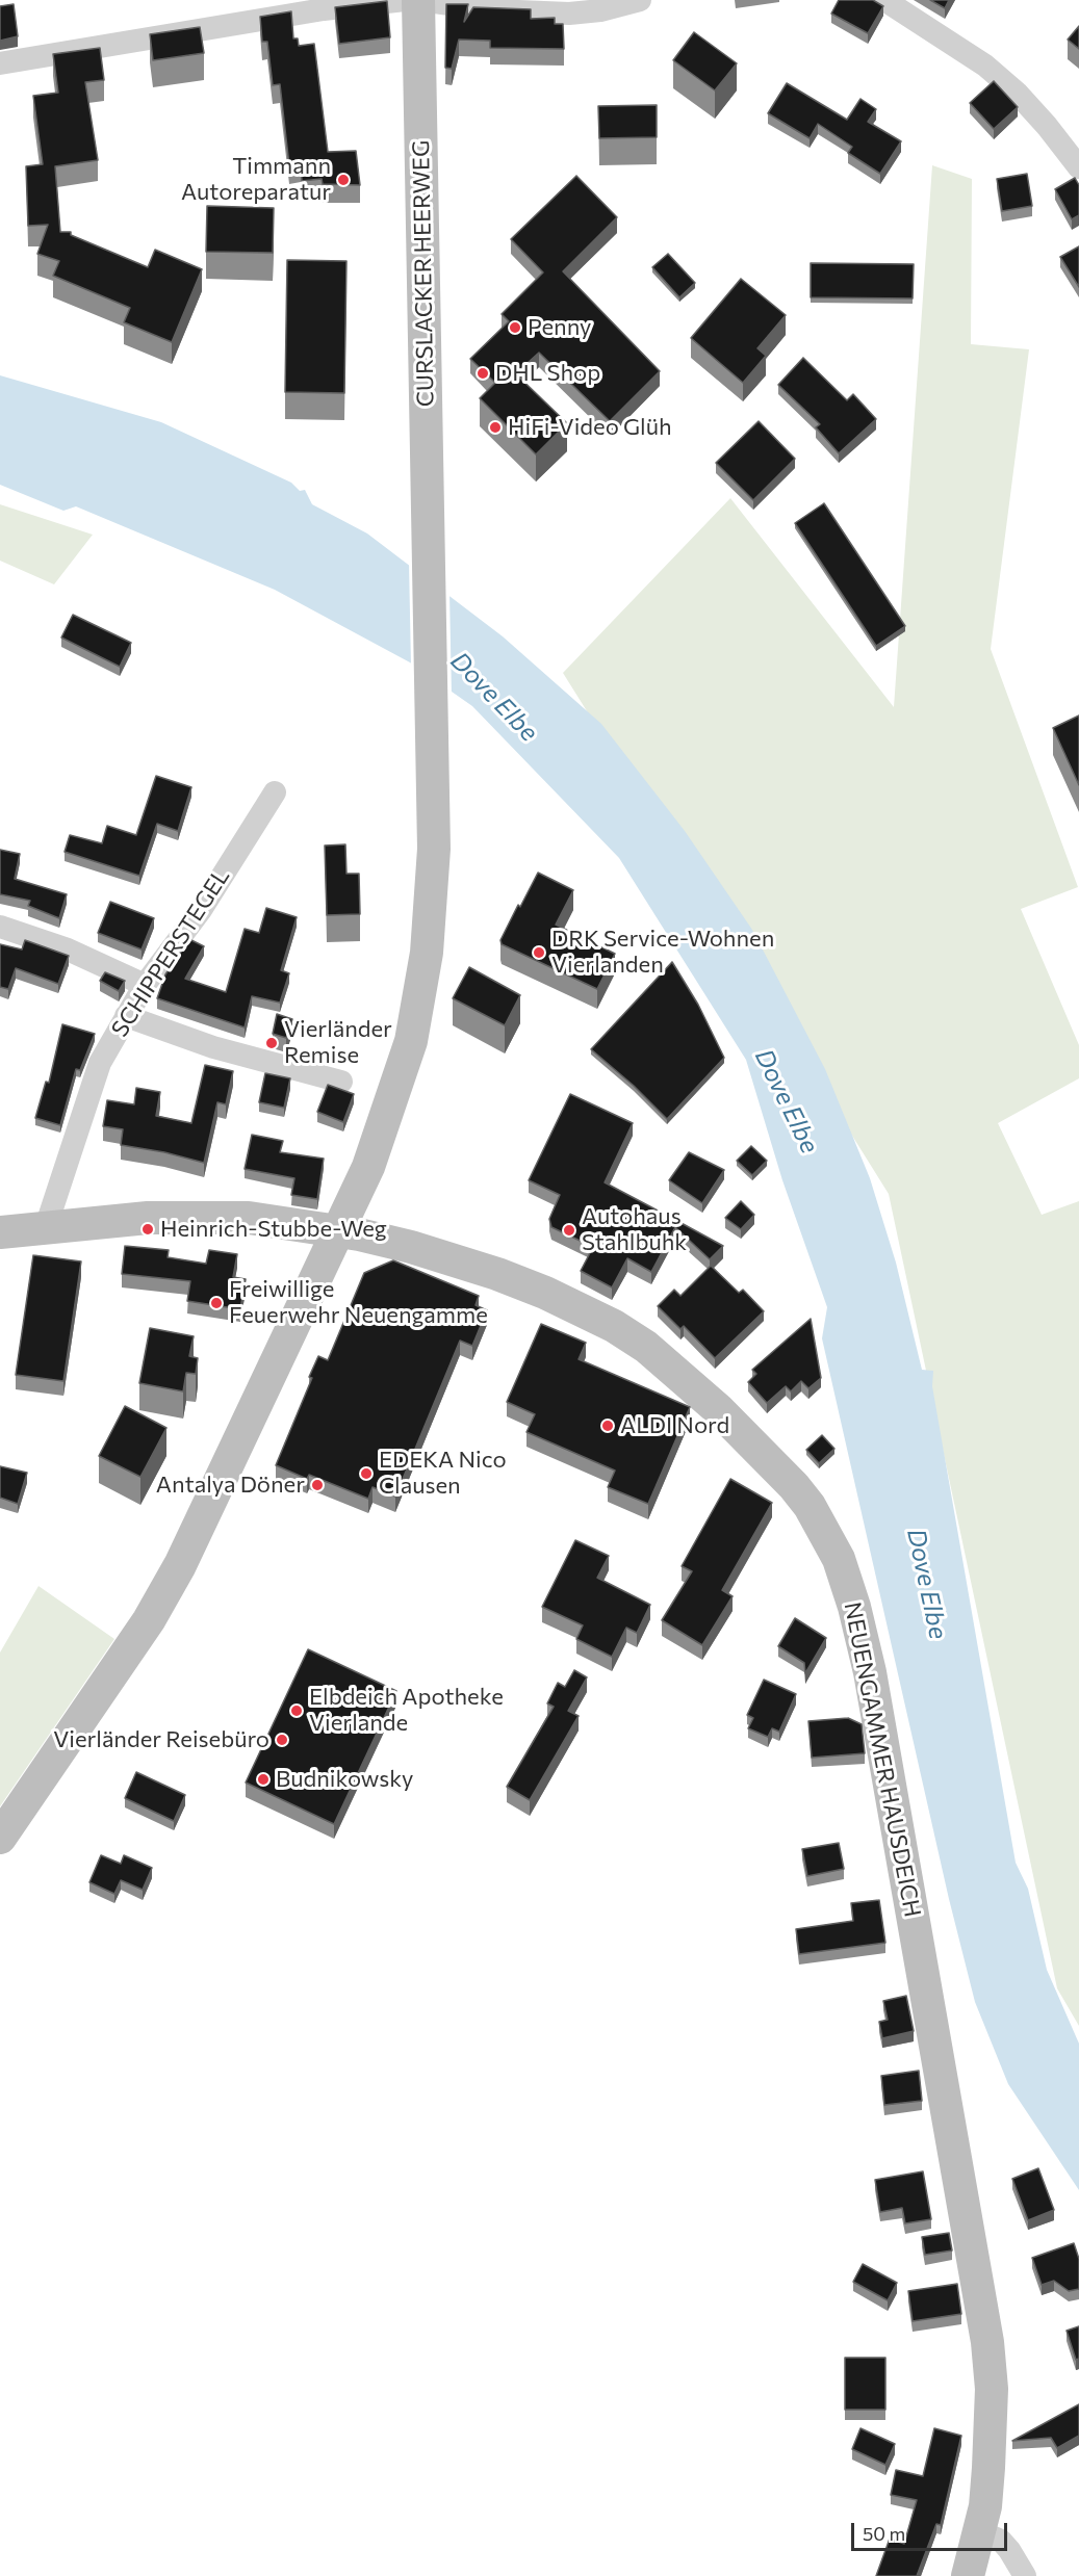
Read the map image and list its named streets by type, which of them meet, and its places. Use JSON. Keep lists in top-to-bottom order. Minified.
{"streets":{"street":["CURSLACKER HEERWEG","SCHIPPERSTEGEL","NEUENGAMMER HAUSDEICH"]},"crossings":[["CURSLACKER HEERWEG","NEUENGAMMER HAUSDEICH"],["SCHIPPERSTEGEL","NEUENGAMMER HAUSDEICH"]],"water":["Dove Elbe"],"places":["Timmann Autoreparatur","Penny","DHL Shop","HiFi-Video Glüh","DRK Service-Wohnen Vierlanden","Vierländer Remise","Heinrich-Stubbe-Weg","Autohaus Stahlbuhk","Freiwillige Feuerwehr Neuengamme","ALDI Nord","EDEKA Nico Clausen","Antalya Döner","Elbdeich Apotheke Vierlande","Vierländer Reisebüro","Budnikowsky"],"scale_bar":"50 m"}
